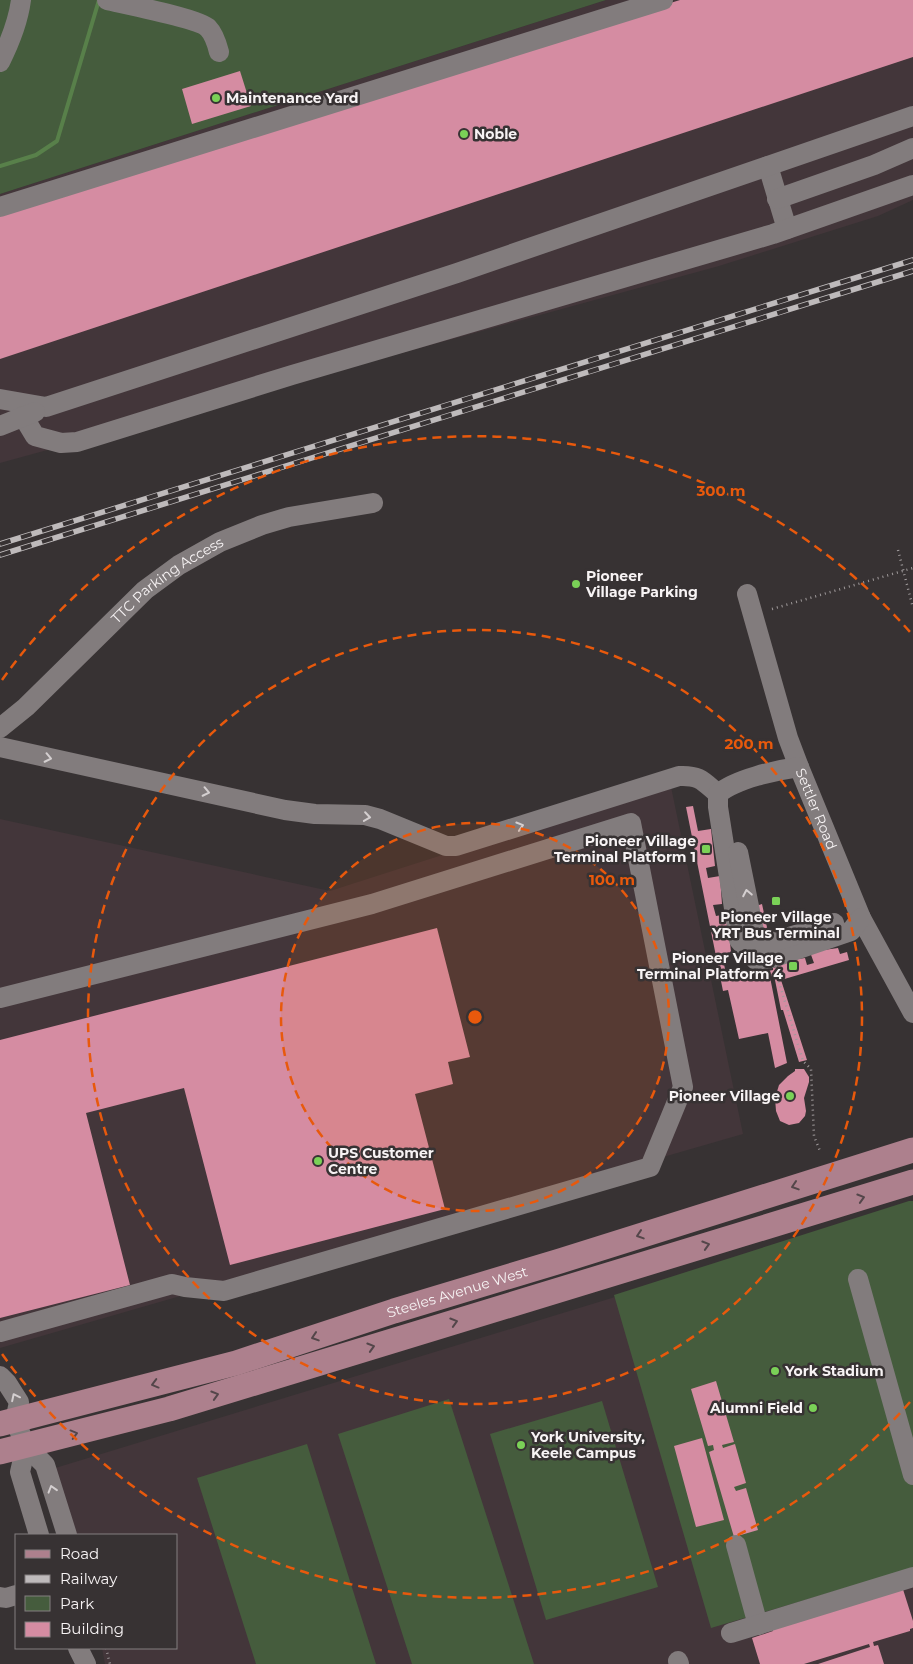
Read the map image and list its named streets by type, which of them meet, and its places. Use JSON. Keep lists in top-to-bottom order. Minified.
{"streets":{"main road":["Steeles Avenue West"],"street":["TTC Parking Access","Settler Road"]},"places":{"other":["Maintenance Yard","Noble","Pioneer Village Parking","Pioneer Village","UPS Customer Centre","York Stadium","Alumni Field","York University, Keele Campus"],"transit":["Pioneer Village Terminal Platform 1","Pioneer Village YRT Bus Terminal","Pioneer Village Terminal Platform 4"]},"legend":["Road","Railway","Park","Building"],"rings":["300 m","200 m","100 m"]}
